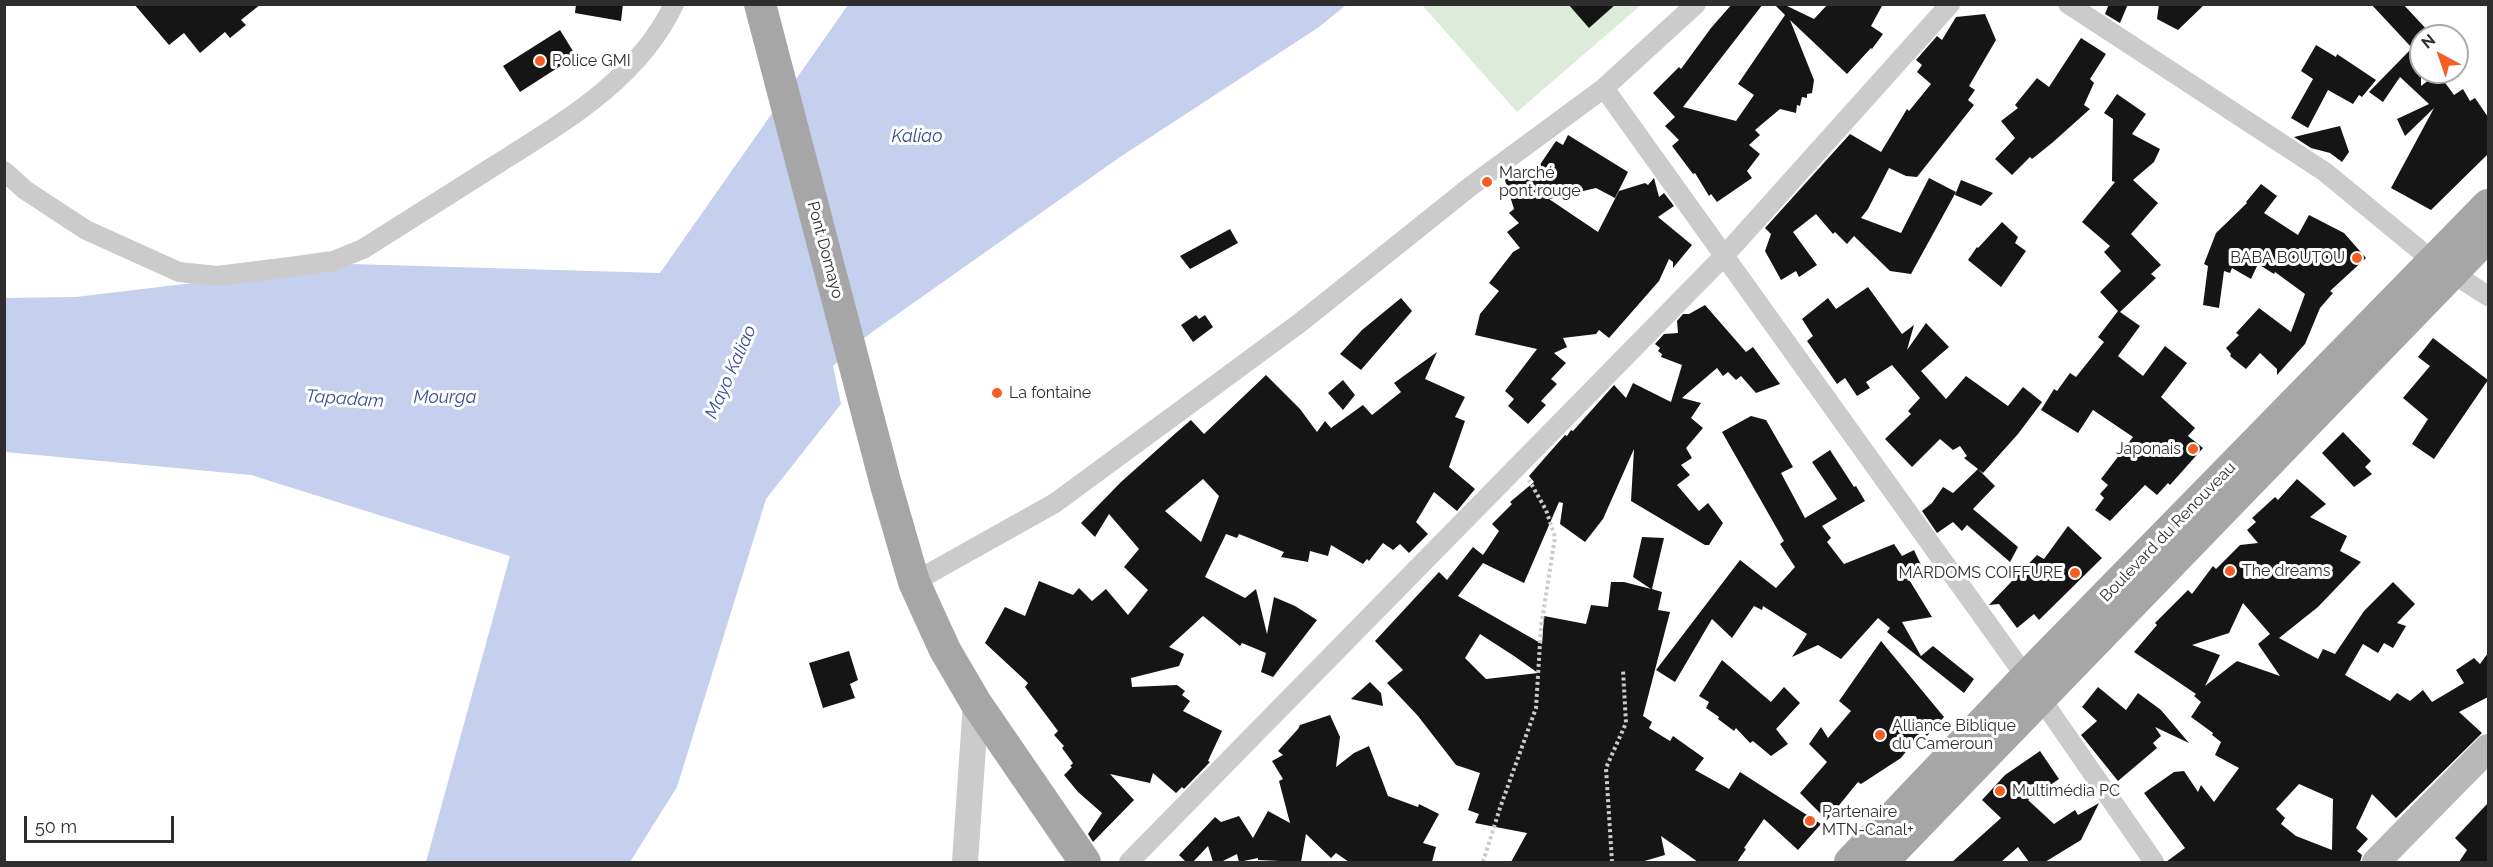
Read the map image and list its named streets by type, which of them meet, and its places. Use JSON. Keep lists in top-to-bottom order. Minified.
{"streets":{"main road":["Pont Domayo","Boulevard du Renouveau"]},"water":["Kaliao","Mayo Kaliao","Mourga","Tapadam"],"places":["Police GMI","Marché pont rouge","BABA BOUTOU","La fontaine","Japonais","The dreams","MARDOMS COIFFURE","Alliance Biblique du Cameroun","Multimédia PC","Partenaire MTN-Canal+"],"scale_bar":"50 m","north":"top left"}
